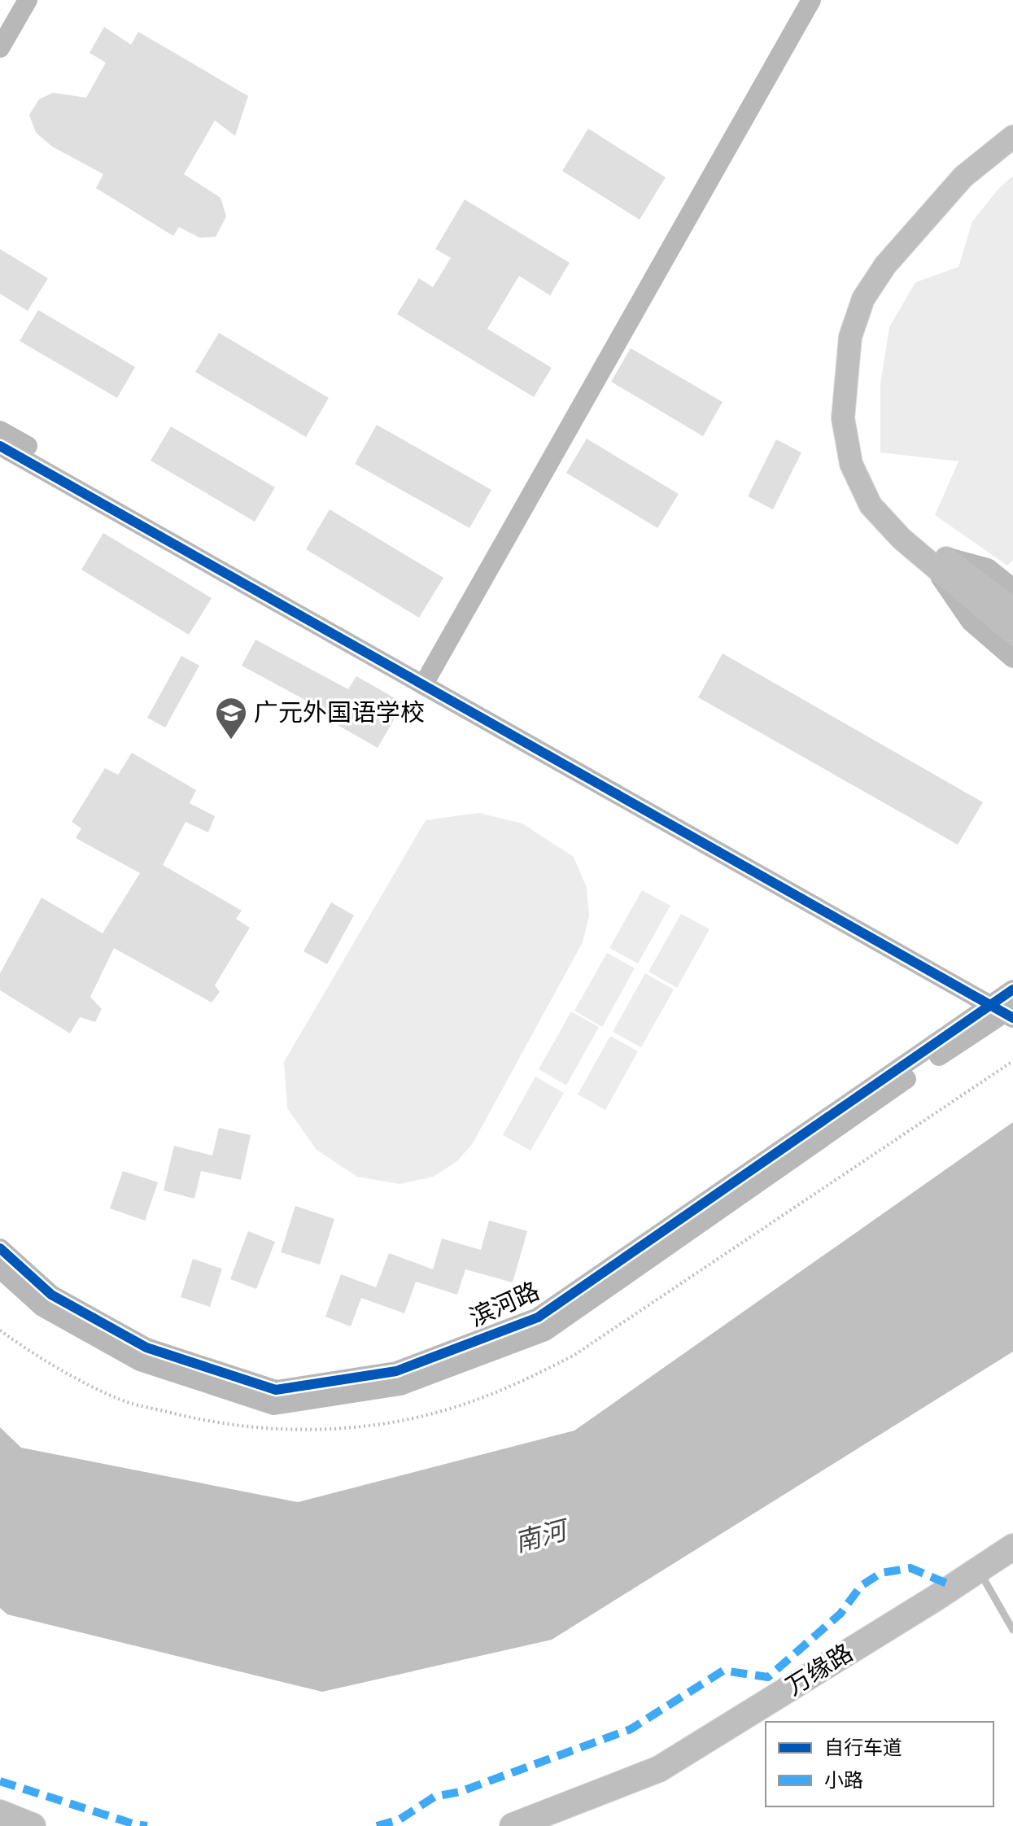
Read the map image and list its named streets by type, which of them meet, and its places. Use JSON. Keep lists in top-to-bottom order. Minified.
{"streets":{"highway":["万缘路"],"street":["滨河路"]},"water":["南河"],"places":{"school or university":["广元外国语学校"]},"legend":["自行车道","小路"]}
